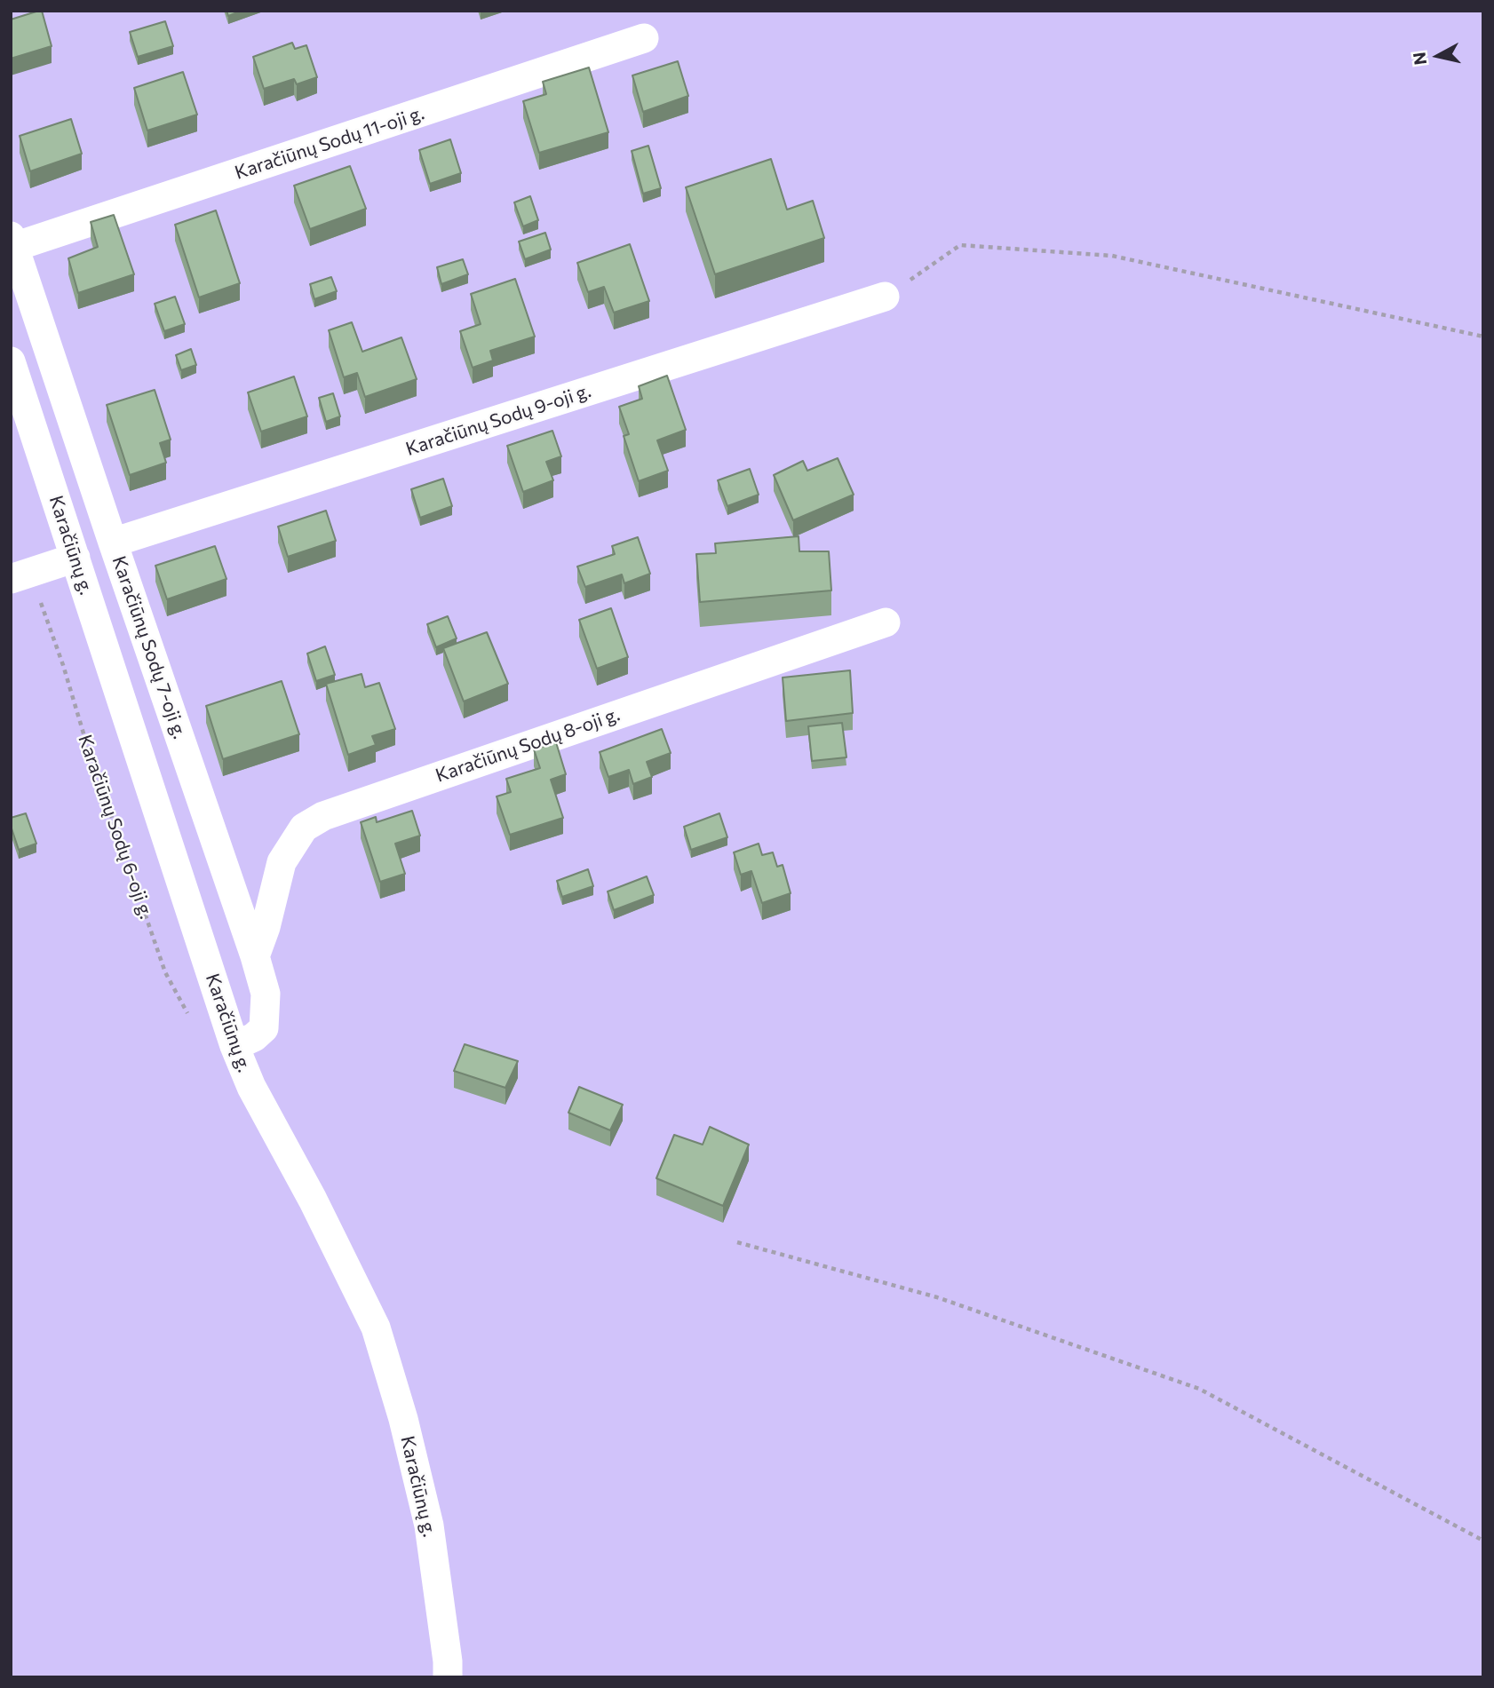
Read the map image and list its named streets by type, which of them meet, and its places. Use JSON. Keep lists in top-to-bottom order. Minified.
{"streets":{"street":["Karačiūnų Sodų 11-oji g.","Karačiūnų Sodų 9-oji g.","Karačiūnų g.","Karačiūnų Sodų 7-oji g.","Karačiūnų Sodų 8-oji g."],"path":["Karačiūnų Sodų 6-oji g."]},"crossings":[["Karačiūnų Sodų 11-oji g.","Karačiūnų Sodų 7-oji g."],["Karačiūnų Sodų 9-oji g.","Karačiūnų Sodų 7-oji g."],["Karačiūnų g.","Karačiūnų Sodų 7-oji g."],["Karačiūnų Sodų 7-oji g.","Karačiūnų Sodų 8-oji g."]],"north":"left"}
